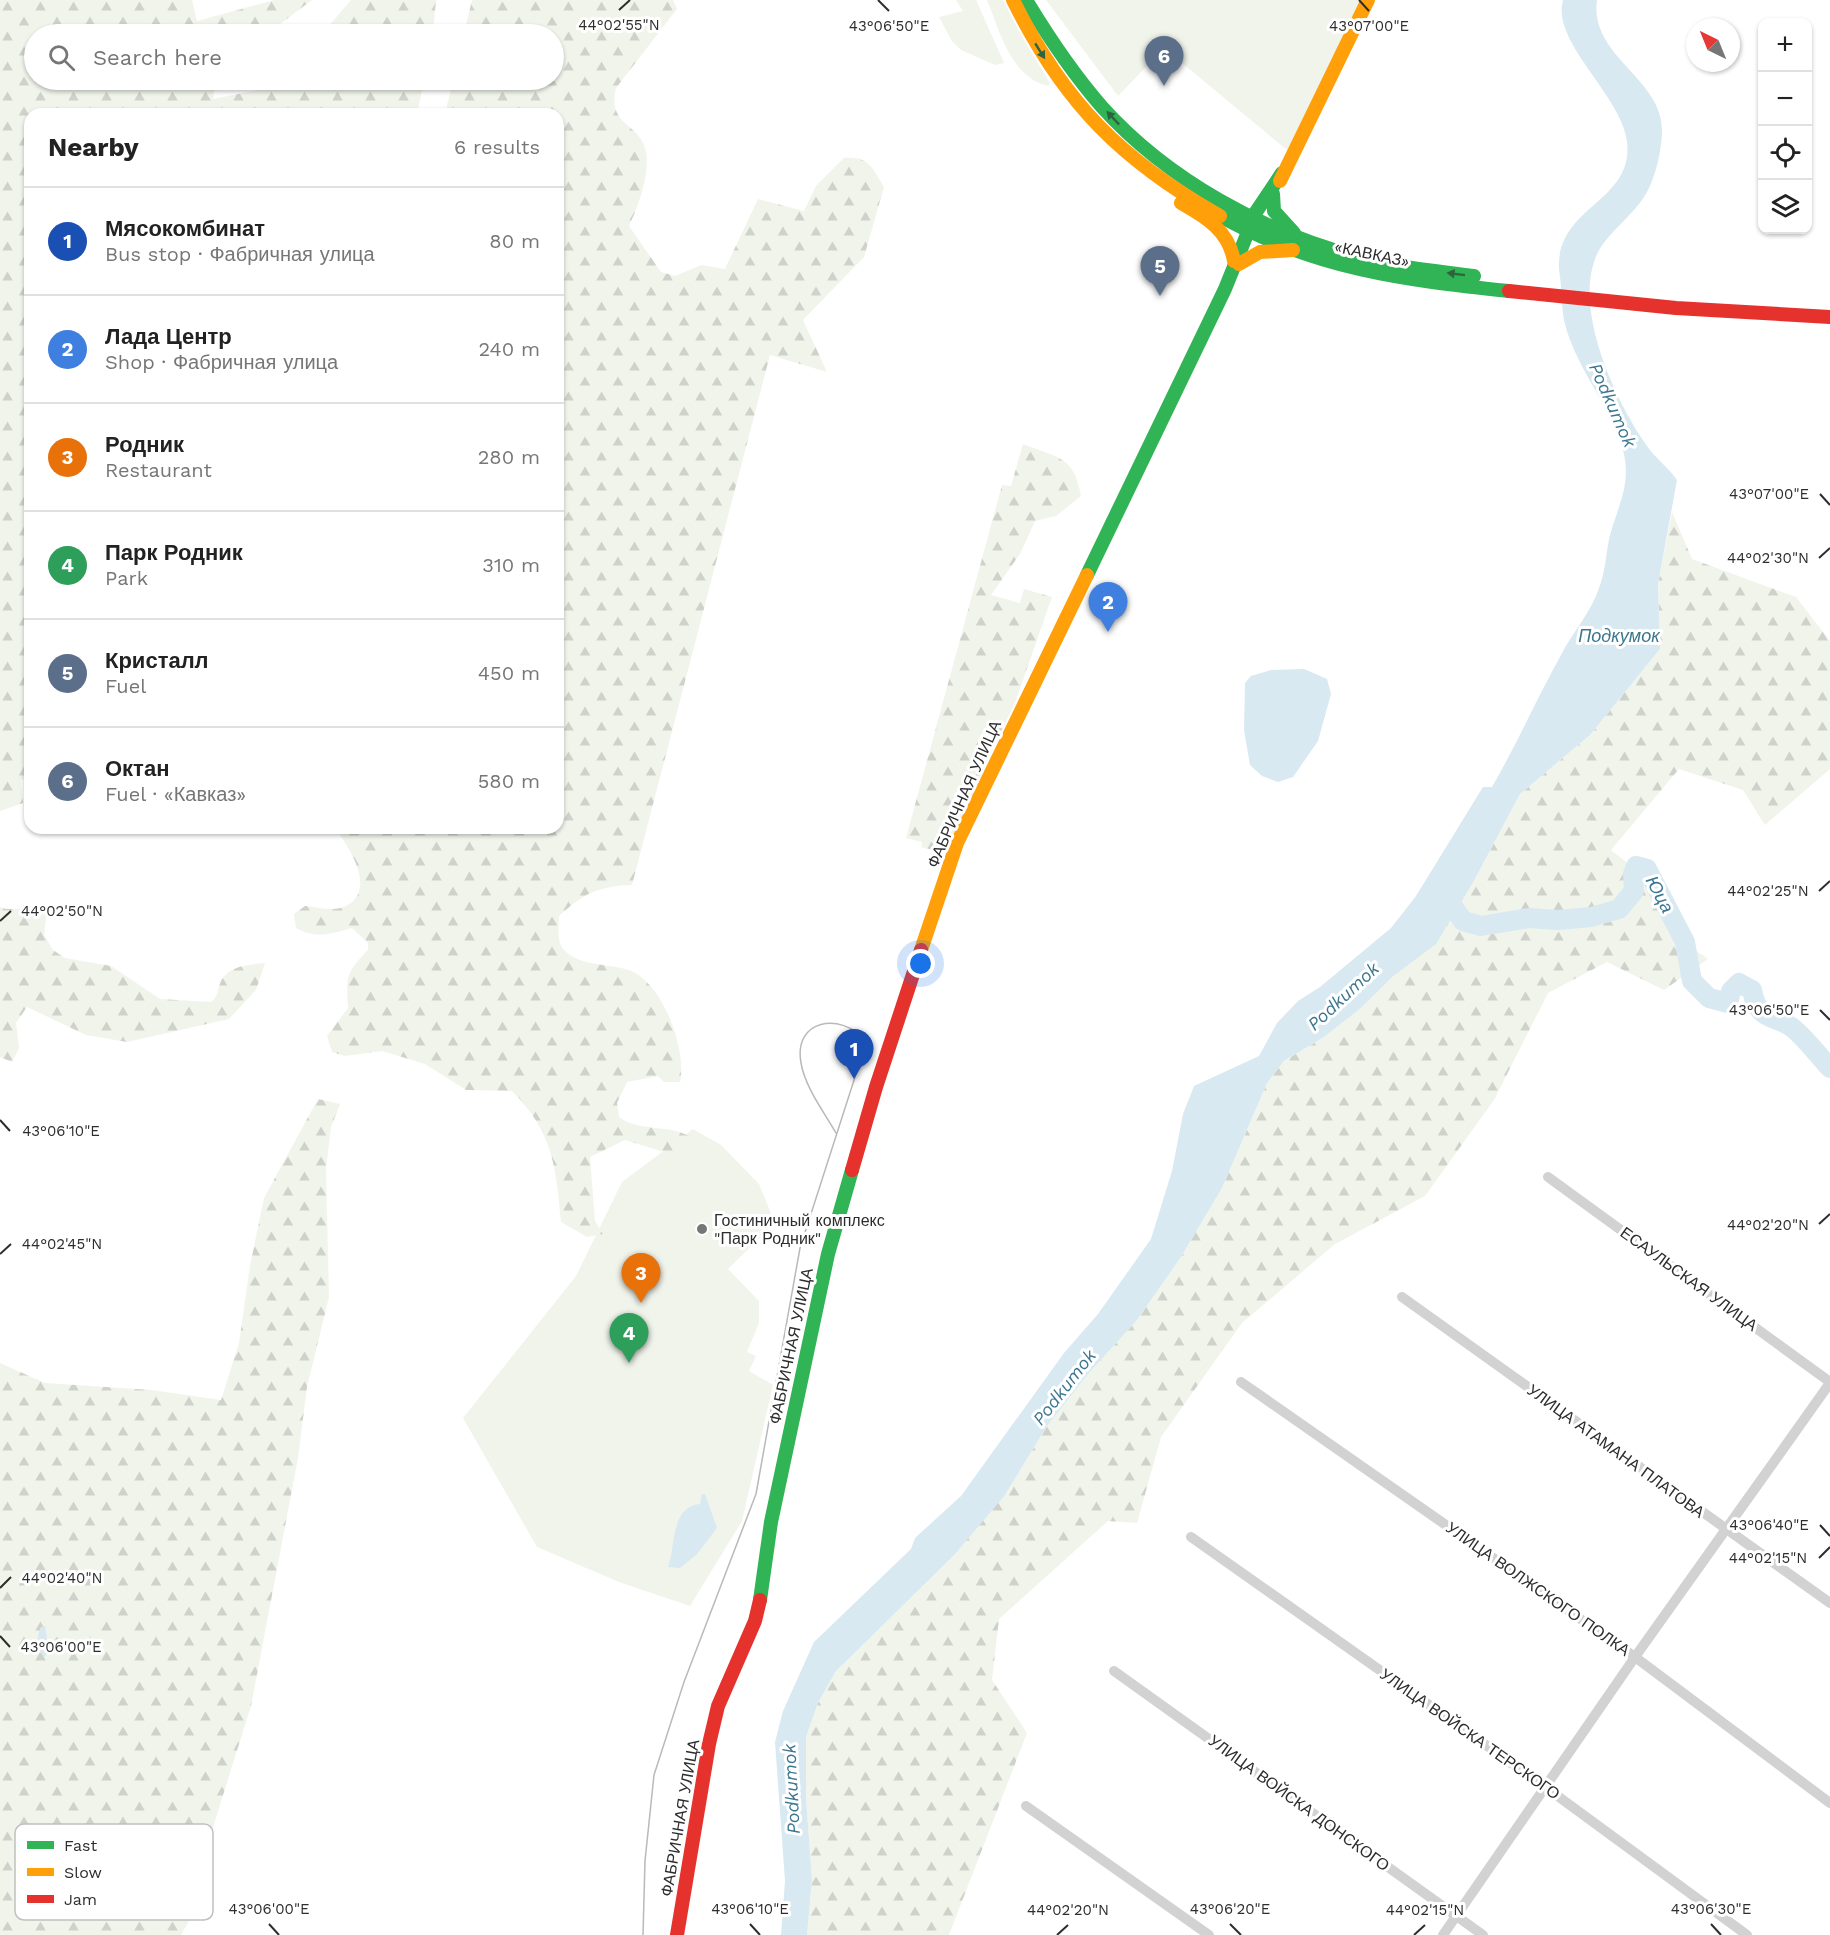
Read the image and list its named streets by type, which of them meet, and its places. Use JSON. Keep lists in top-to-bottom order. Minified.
{"streets":{"main road":["«КАВКАЗ»","ФАБРИЧНАЯ УЛИЦА"],"street":["ЕСАУЛЬСКАЯ УЛИЦА","УЛИЦА АТАМАНА ПЛАТОВА","УЛИЦА ВОЛЖСКОГО ПОЛКА","УЛИЦА ВОЙСКА ТЕРСКОГО","УЛИЦА ВОЙСКА ДОНСКОГО"]},"crossings":[["«КАВКАЗ»","ФАБРИЧНАЯ УЛИЦА"]],"water":["Podkumok","Подкумок","Юца"],"places":["Гостиничный комплекс \"Парк Родник\""],"legend":["Fast","Slow","Jam"],"north":"top left","page":{"map_buttons":["+","−"],"search":"Search here","pins":["6","5","2","1","3","4"],"heading":["Nearby","6 results"],"list":[{"mark":"1","name":"Мясокомбинат","note":"Bus stop · Фабричная улица","value":"80 m"},{"mark":"2","name":"Лада Центр","note":"Shop · Фабричная улица","value":"240 m"},{"mark":"3","name":"Родник","note":"Restaurant","value":"280 m"},{"mark":"4","name":"Парк Родник","note":"Park","value":"310 m"},{"mark":"5","name":"Кристалл","note":"Fuel","value":"450 m"},{"mark":"6","name":"Октан","note":"Fuel · «Кавказ»","value":"580 m"}]},"coordinates":["44°02'55\"N","43°06'50\"E","43°07'00\"E","44°02'30\"N","44°02'25\"N","44°02'50\"N","43°06'10\"E","44°02'20\"N","44°02'45\"N","43°06'40\"E","44°02'15\"N","44°02'40\"N","43°06'00\"E","43°06'20\"E","43°06'30\"E"]}
